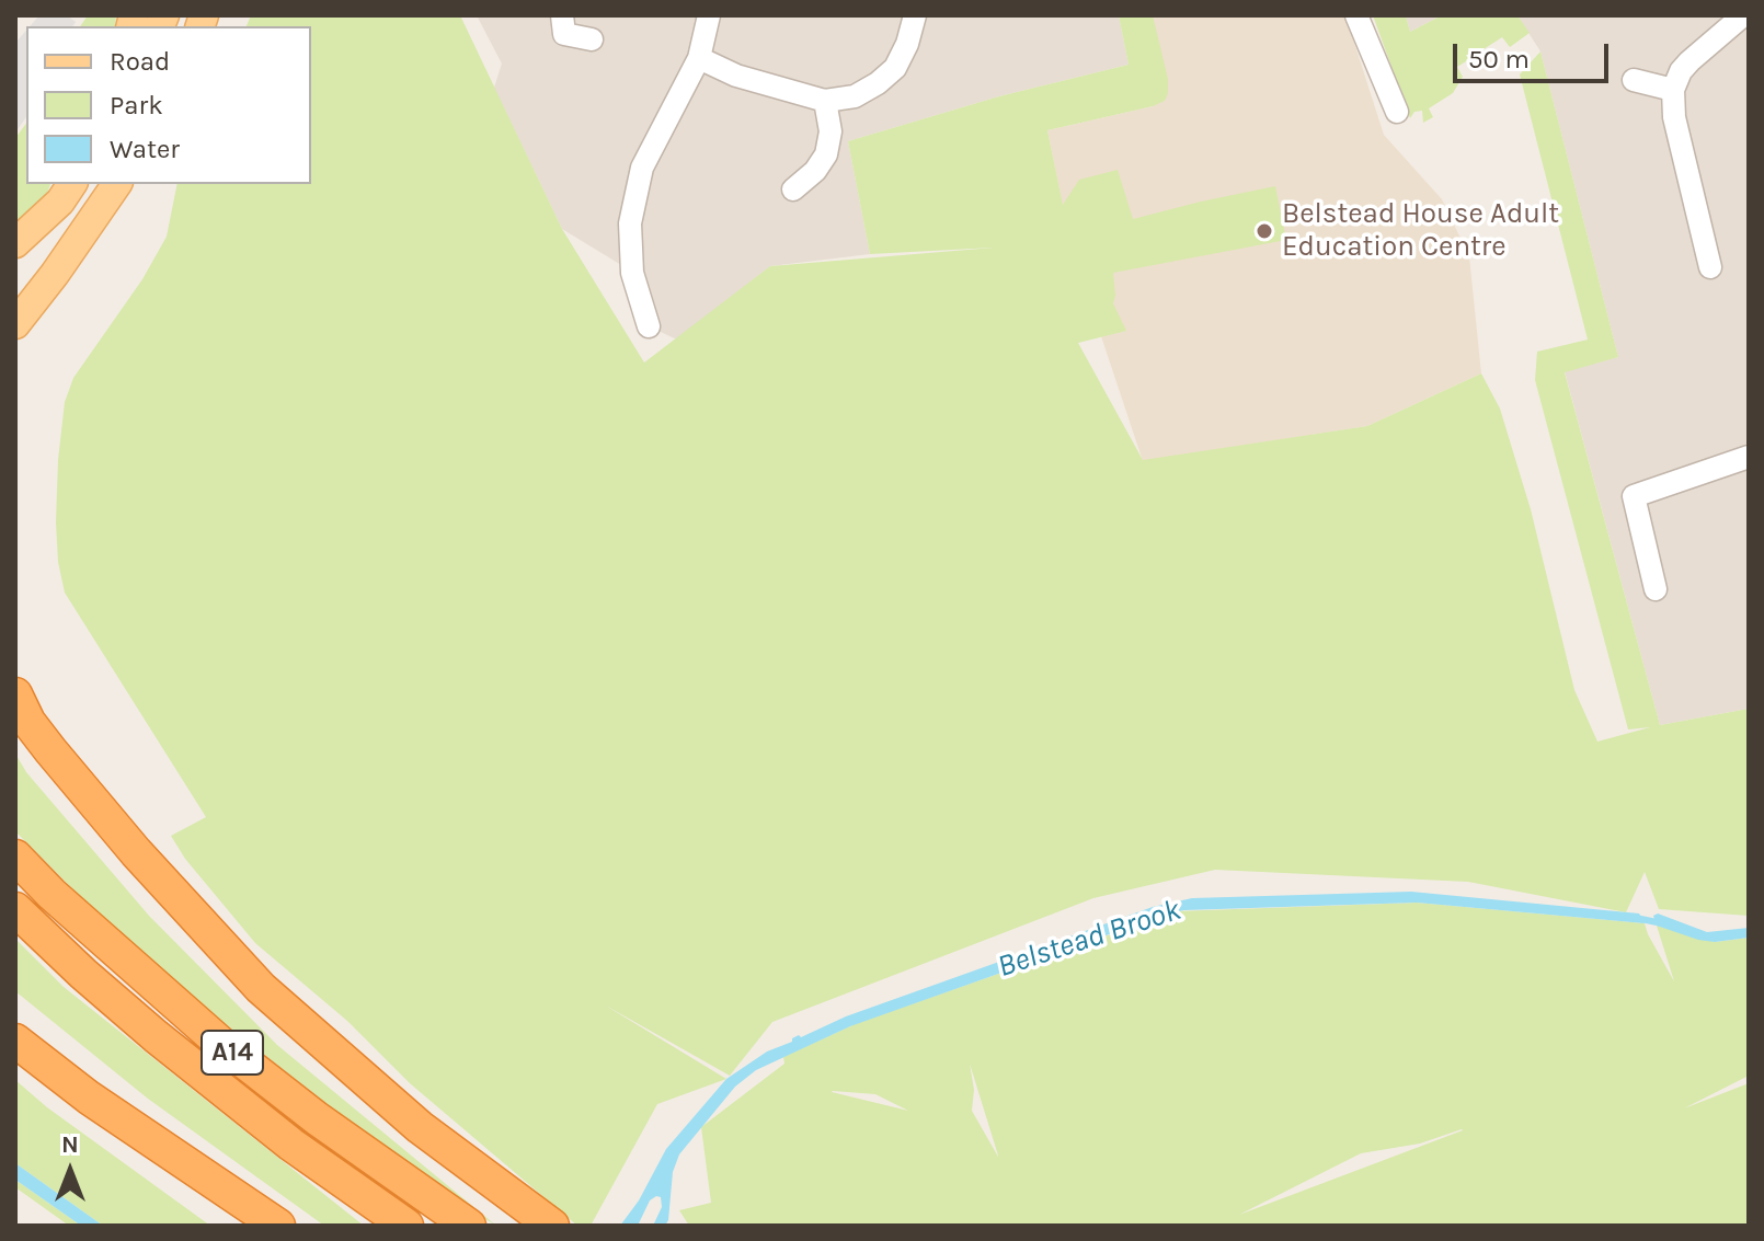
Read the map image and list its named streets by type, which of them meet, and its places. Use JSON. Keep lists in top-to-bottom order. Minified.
{"streets":{"highway":["A14"]},"water":["Belstead Brook"],"places":["Belstead House Adult Education Centre"],"legend":["Road","Park","Water"],"scale_bar":"50 m","north":"top"}
